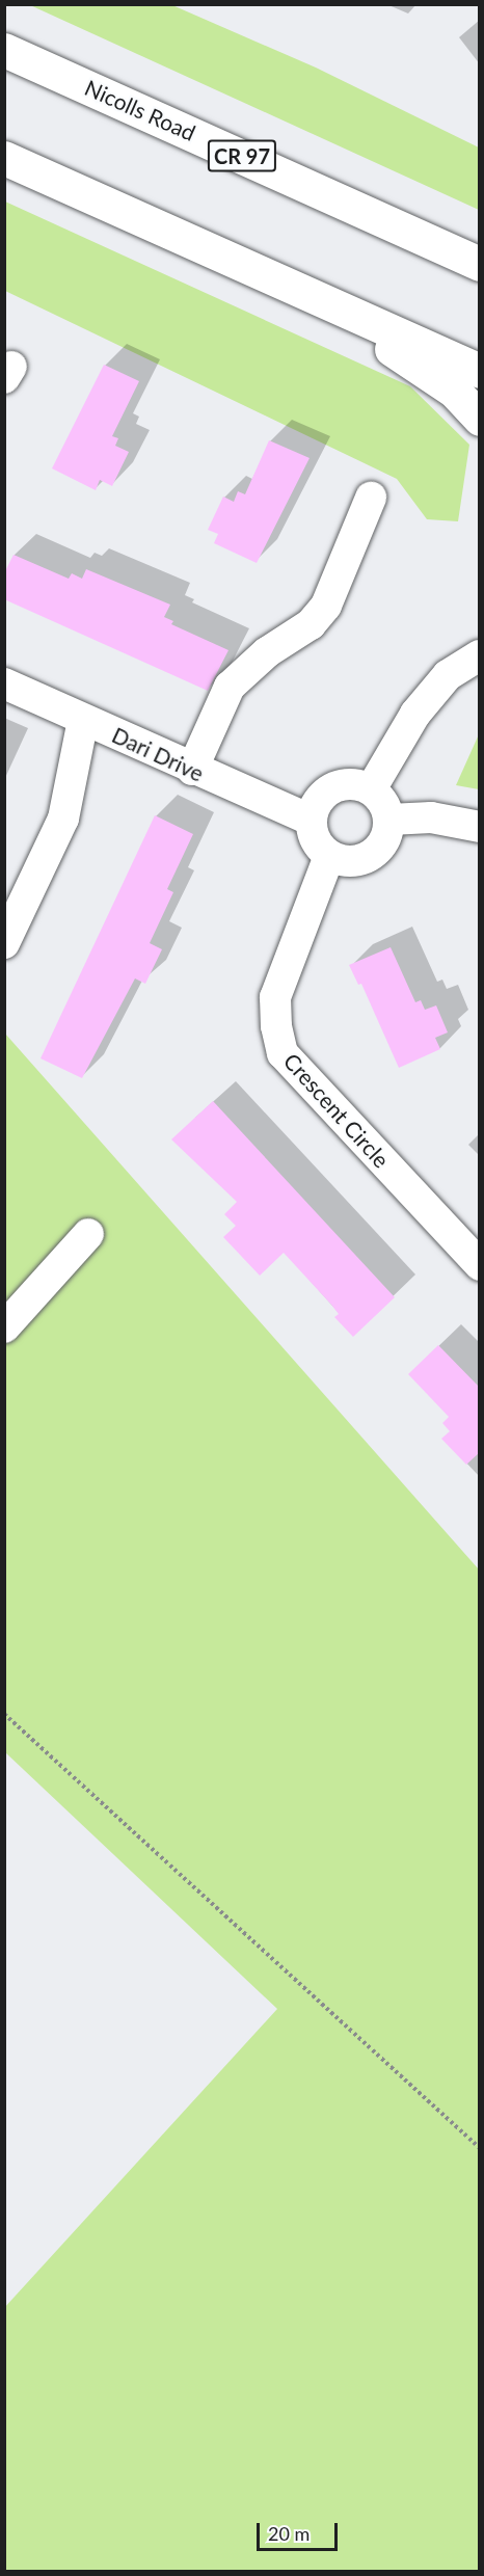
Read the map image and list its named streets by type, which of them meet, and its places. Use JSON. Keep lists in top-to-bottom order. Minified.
{"streets":{"highway":["Nicolls Road","CR 97"],"street":["Dari Drive","Crescent Circle"]},"crossings":[["Dari Drive","Crescent Circle"]],"scale_bar":"20 m"}
